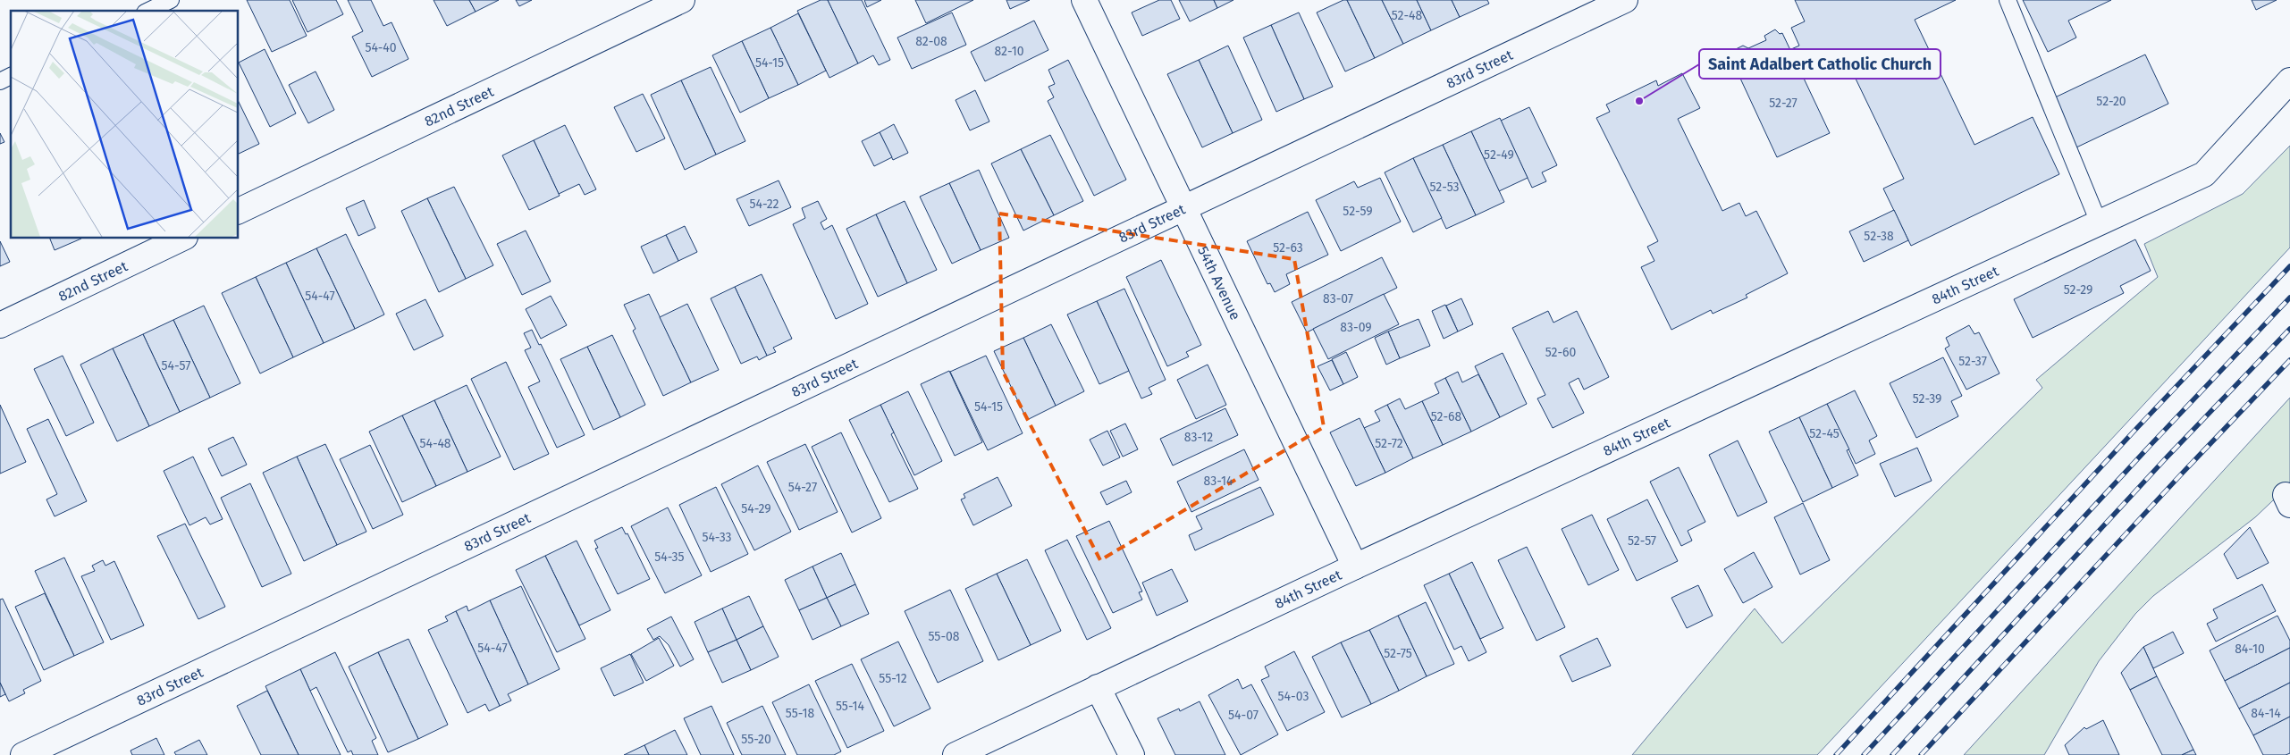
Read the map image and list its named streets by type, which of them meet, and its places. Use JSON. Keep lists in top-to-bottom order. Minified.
{"streets":{"street":["83rd Street","82nd Street","54th Avenue","84th Street"]},"crossings":[["83rd Street","54th Avenue"],["54th Avenue","84th Street"]],"places":["Saint Adalbert Catholic Church"],"house_numbers":["52-48","82-08","54-40","82-10","54-15","52-20","52-27","52-49","52-53","54-22","52-59","52-38","52-63","52-29","54-47","83-07","83-09","52-60","52-37","54-57","52-39","54-15","52-68","52-45","83-12","54-48","52-72","83-14","54-27","54-29","54-33","52-57","54-35","55-08","54-47","84-10","52-75","55-12","54-03","55-14","55-18","84-14","54-07","55-20"]}
